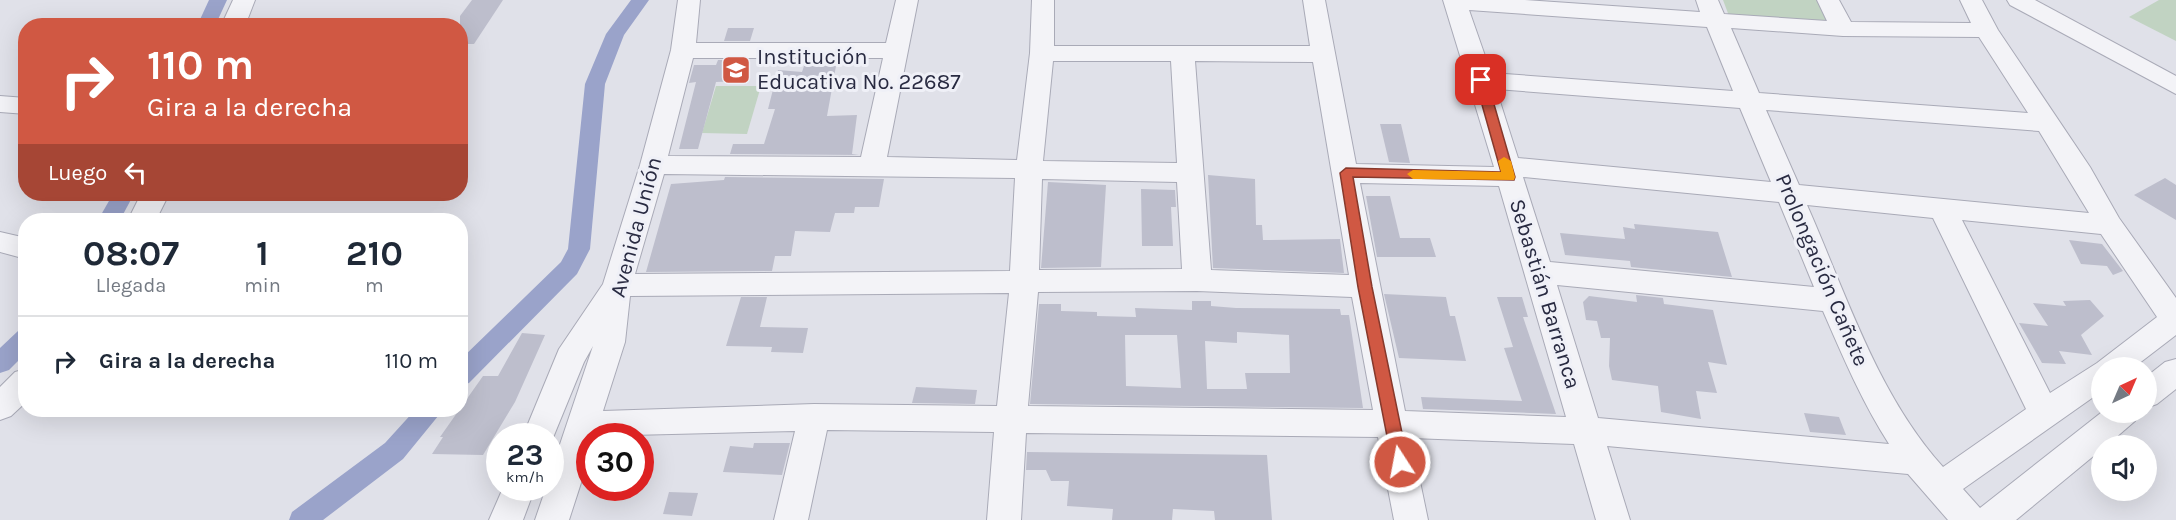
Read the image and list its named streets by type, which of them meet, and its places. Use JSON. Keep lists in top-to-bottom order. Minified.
{"streets":{"street":["Avenida Unión","Prolongación Cañete","Sebastián Barranca"]},"places":{"school or university":["Institución Educativa No. 22687"]},"north":"top right","page":{"turn":["110 m","Gira a la derecha"],"then":"Luego","eta":["08:07","Llegada","1","min","210","m"],"list":[{"name":"Gira a la derecha","value":"110 m"}],"speed":"23 km/h","limit":"30"}}
